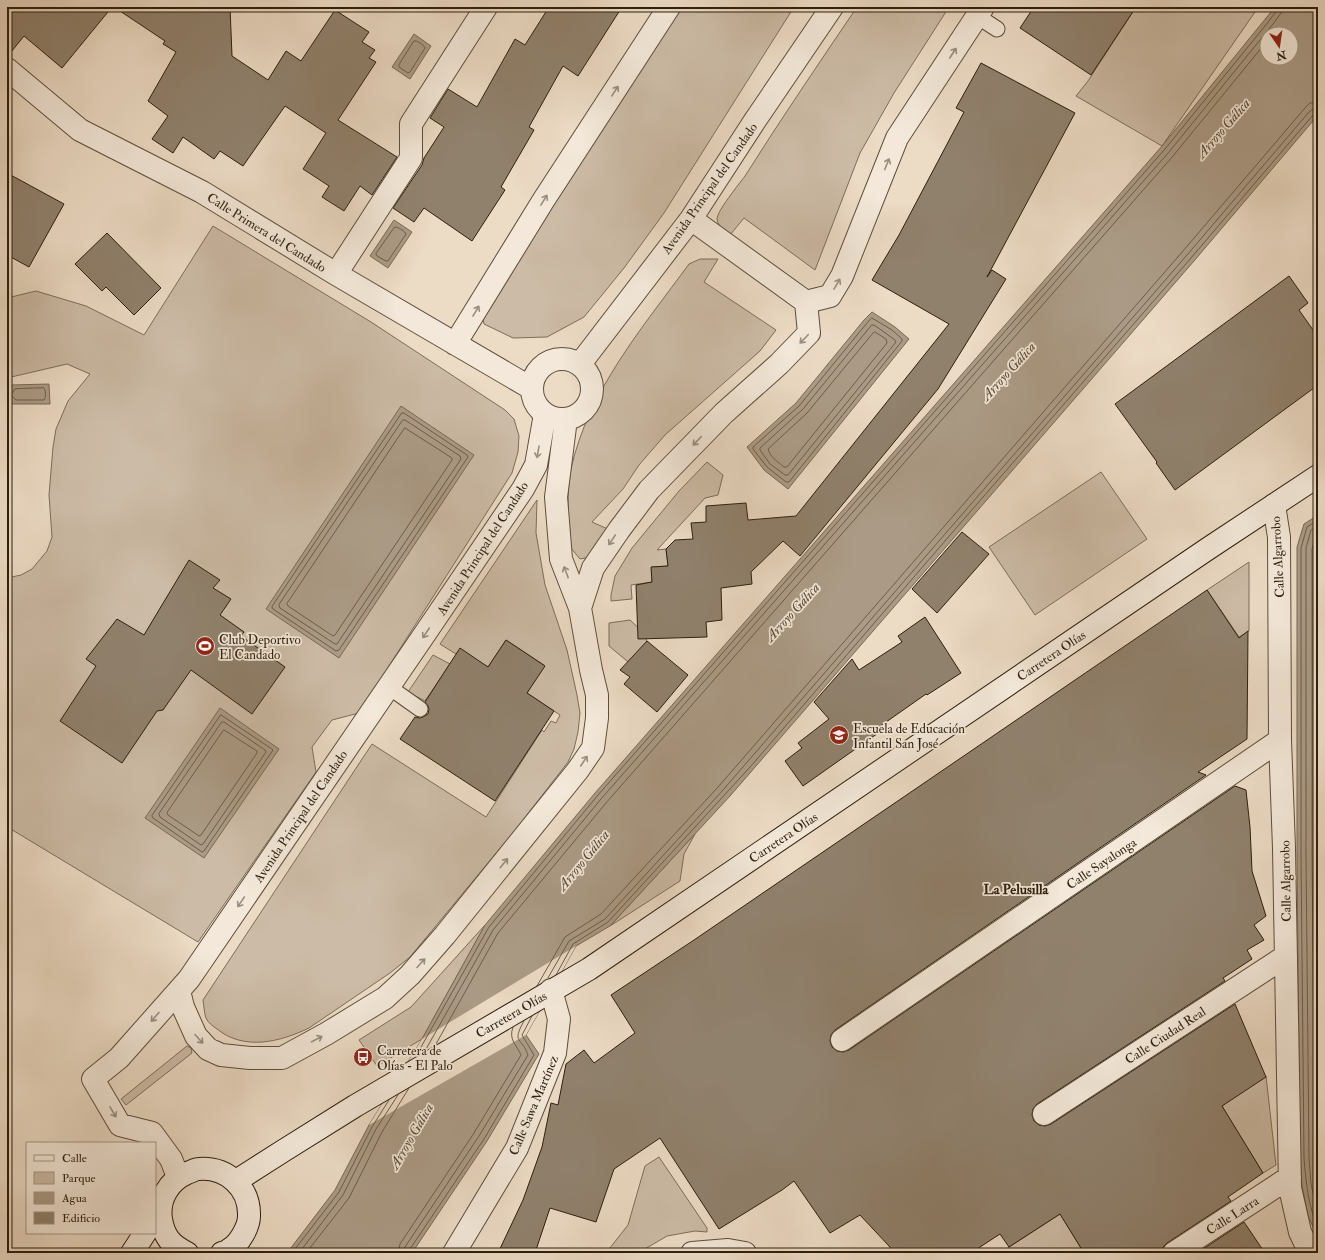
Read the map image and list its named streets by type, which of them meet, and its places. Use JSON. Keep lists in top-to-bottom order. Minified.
{"streets":{"street":["Avenida Principal del Candado","Calle Primera del Candado","Calle Algarrobo","Carretera Olías","Calle Sayalonga","Calle Ciudad Real","Calle Sawa Martínez","Calle Larra"]},"crossings":[["Avenida Principal del Candado","Calle Primera del Candado"],["Calle Algarrobo","Carretera Olías"],["Calle Algarrobo","Calle Sayalonga"],["Calle Algarrobo","Calle Ciudad Real"],["Calle Algarrobo","Calle Larra"],["Carretera Olías","Calle Sawa Martínez"]],"one_way":["Avenida Principal del Candado"],"districts":["La Pelusilla"],"water":["Arroyo Gálica"],"places":{"sports":["Club Deportivo El Candado"],"school or university":["Escuela de Educación Infantil San José"],"bus stop":["Carretera de Olías - El Palo"]},"legend":["Calle","Parque","Agua","Edificio"],"north":"bottom"}
